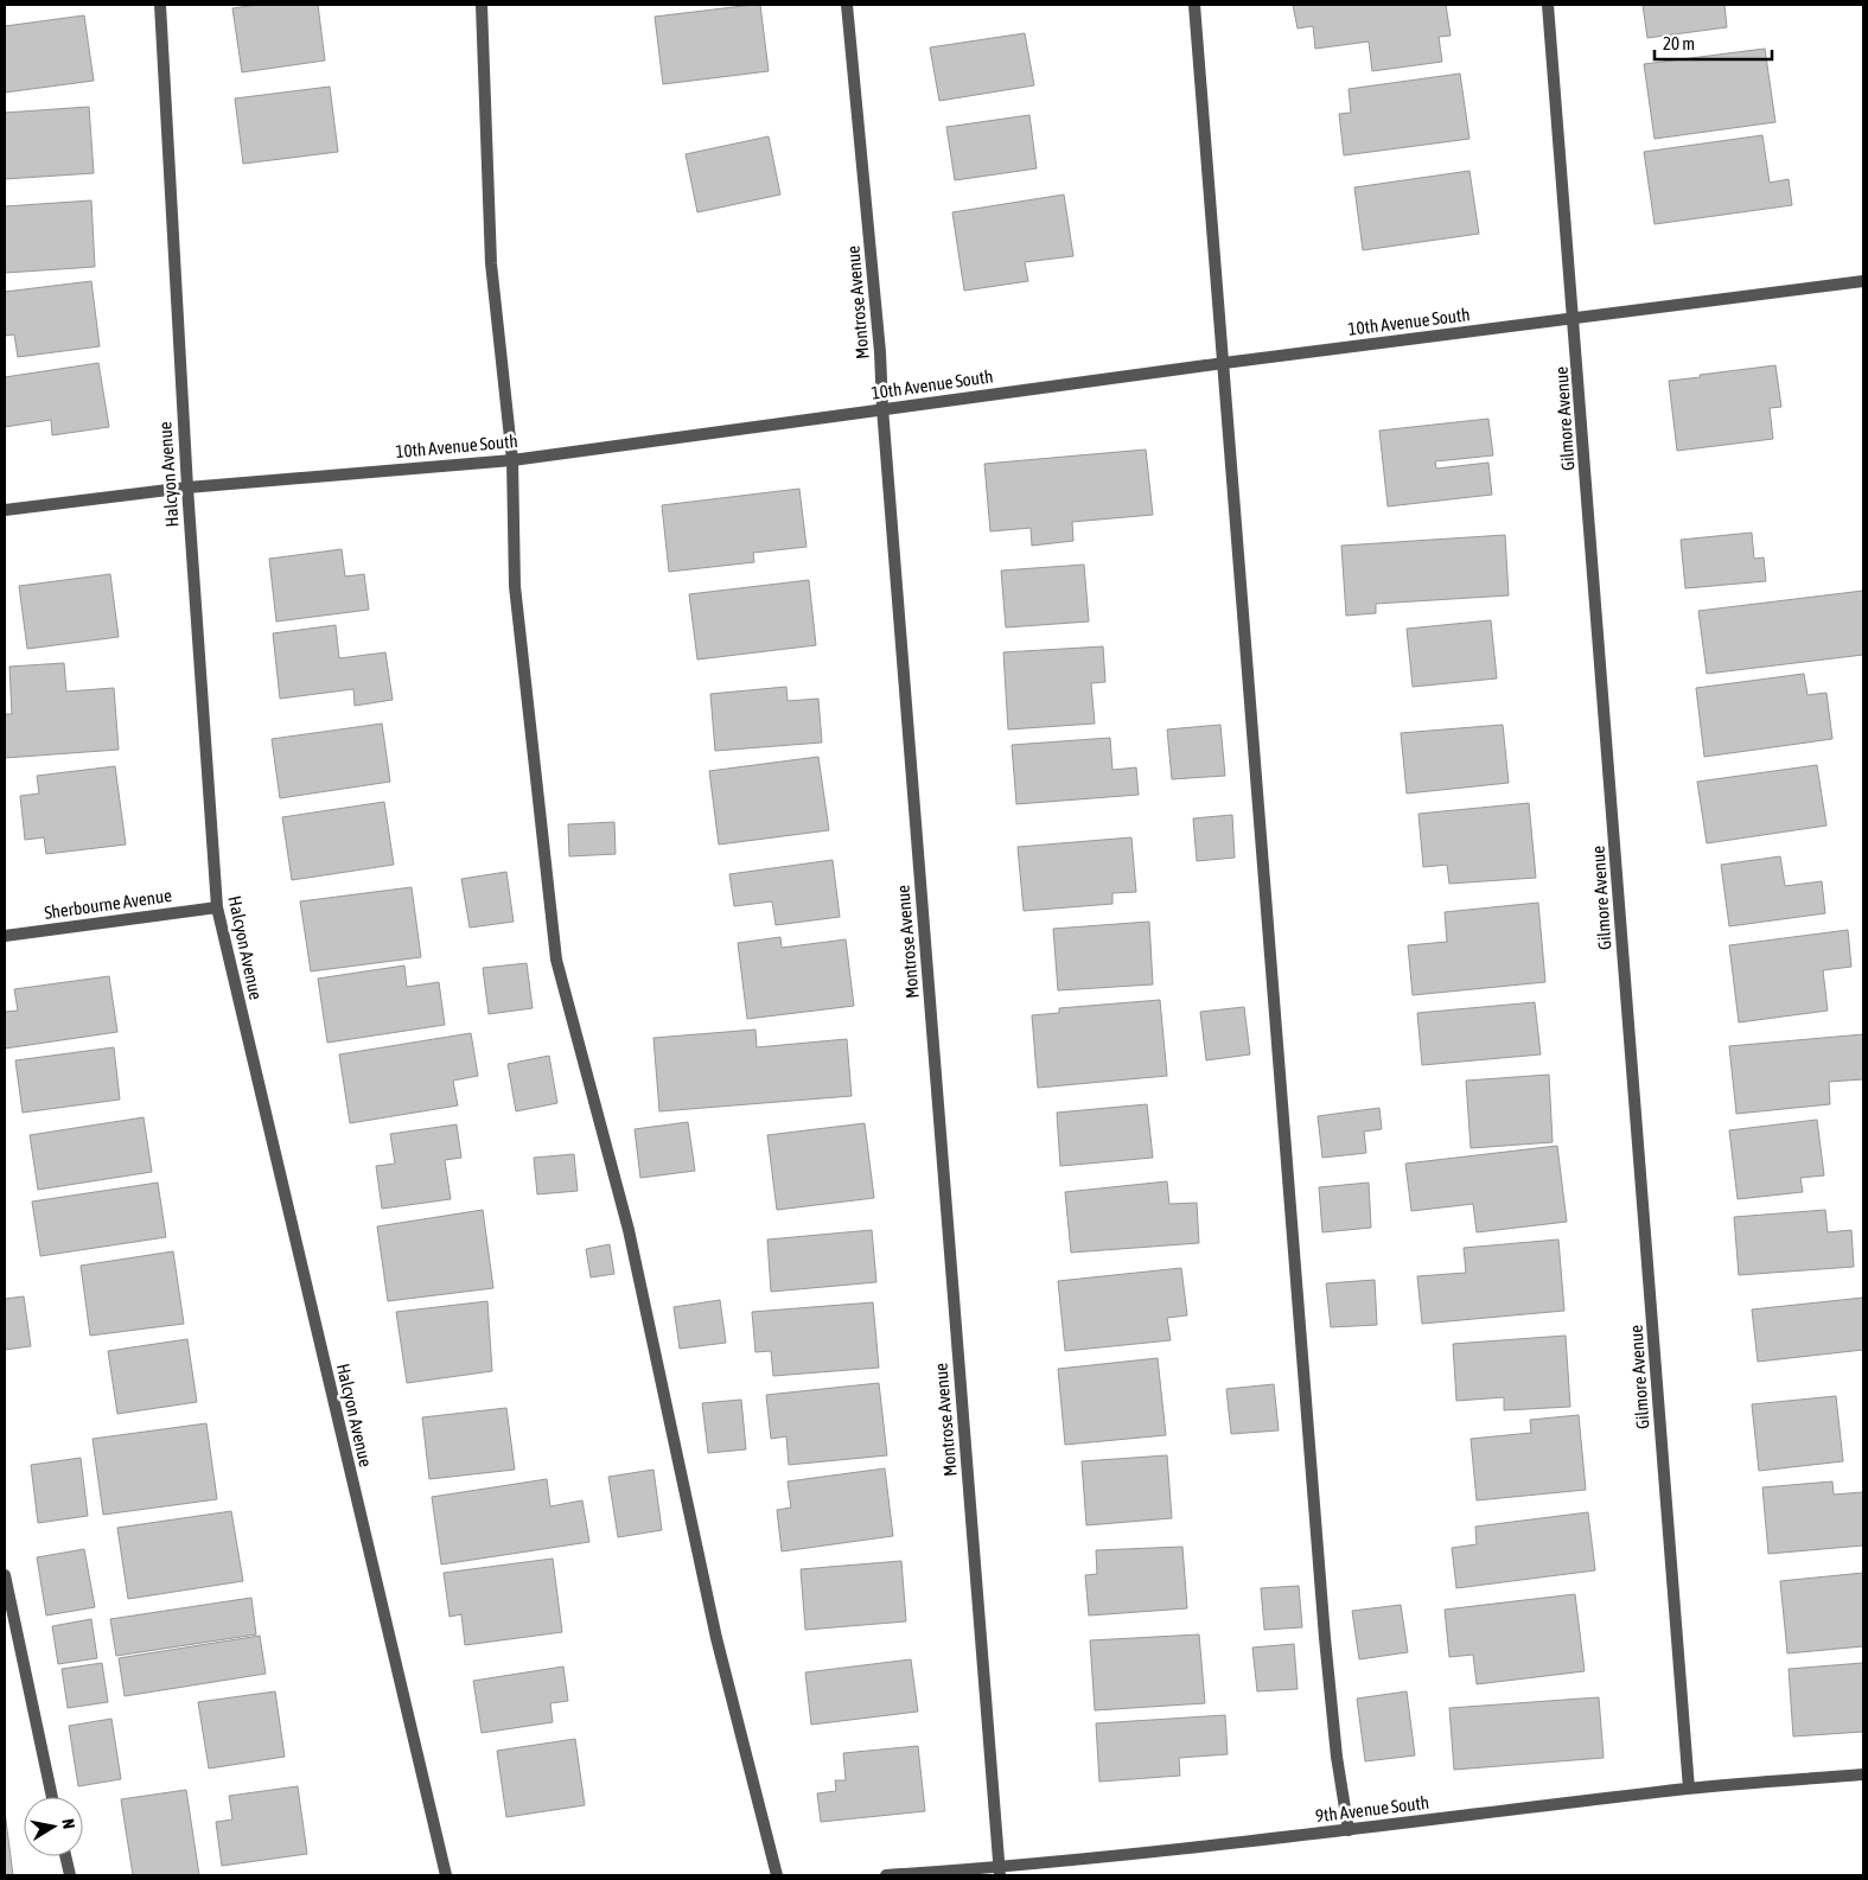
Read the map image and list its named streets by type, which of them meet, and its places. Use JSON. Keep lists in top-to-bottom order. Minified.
{"streets":{"street":["Montrose Avenue","10th Avenue South","Gilmore Avenue","Halcyon Avenue","Sherbourne Avenue","9th Avenue South"]},"crossings":[["Montrose Avenue","10th Avenue South"],["Montrose Avenue","9th Avenue South"],["10th Avenue South","Gilmore Avenue"],["10th Avenue South","Halcyon Avenue"],["Gilmore Avenue","9th Avenue South"],["Halcyon Avenue","Sherbourne Avenue"]],"scale_bar":"20 m","north":"right"}
